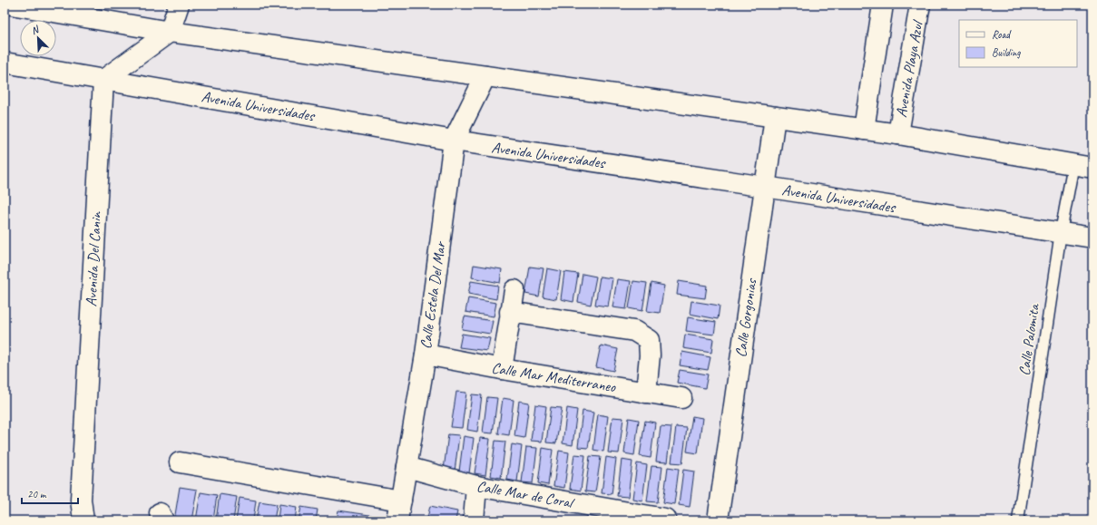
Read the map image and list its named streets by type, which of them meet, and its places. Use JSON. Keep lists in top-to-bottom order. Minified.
{"streets":{"street":["Avenida Playa Azul","Avenida Universidades","Avenida Del Canin","Calle Estela Del Mar","Calle Gorgonias","Calle Mar Mediterraneo","Calle Mar de Coral"],"lane":["Calle Palomita"]},"crossings":[["Avenida Universidades","Avenida Del Canin"],["Avenida Universidades","Calle Estela Del Mar"],["Avenida Universidades","Calle Gorgonias"],["Avenida Universidades","Calle Palomita"],["Calle Estela Del Mar","Calle Mar Mediterraneo"],["Calle Estela Del Mar","Calle Mar de Coral"]],"legend":["Road","Building"],"scale_bar":"20 m","north":"top left"}
